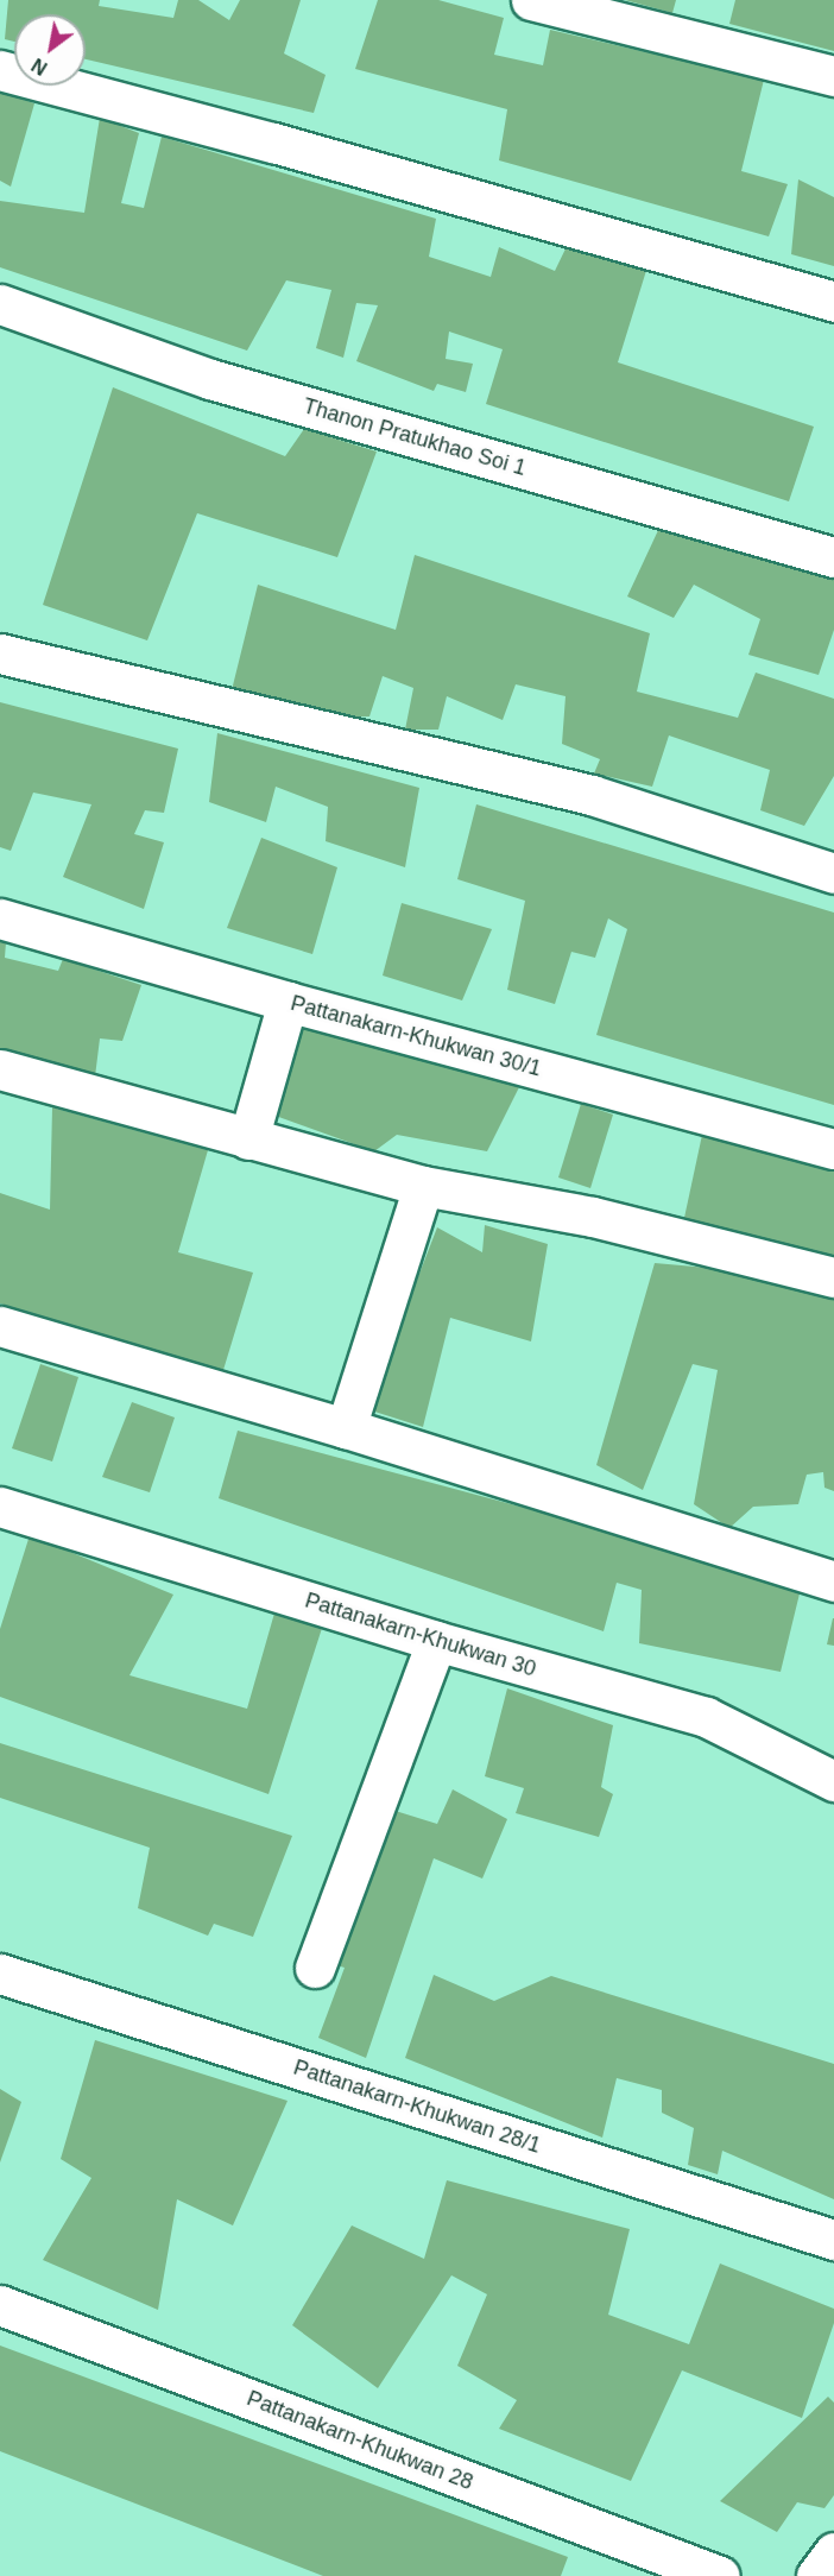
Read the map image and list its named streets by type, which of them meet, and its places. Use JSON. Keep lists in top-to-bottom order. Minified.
{"streets":{"street":["Thanon Pratukhao Soi 1","Pattanakarn-Khukwan 30/1","Pattanakarn-Khukwan 30","Pattanakarn-Khukwan 28/1","Pattanakarn-Khukwan 28"]},"north":"bottom left"}
